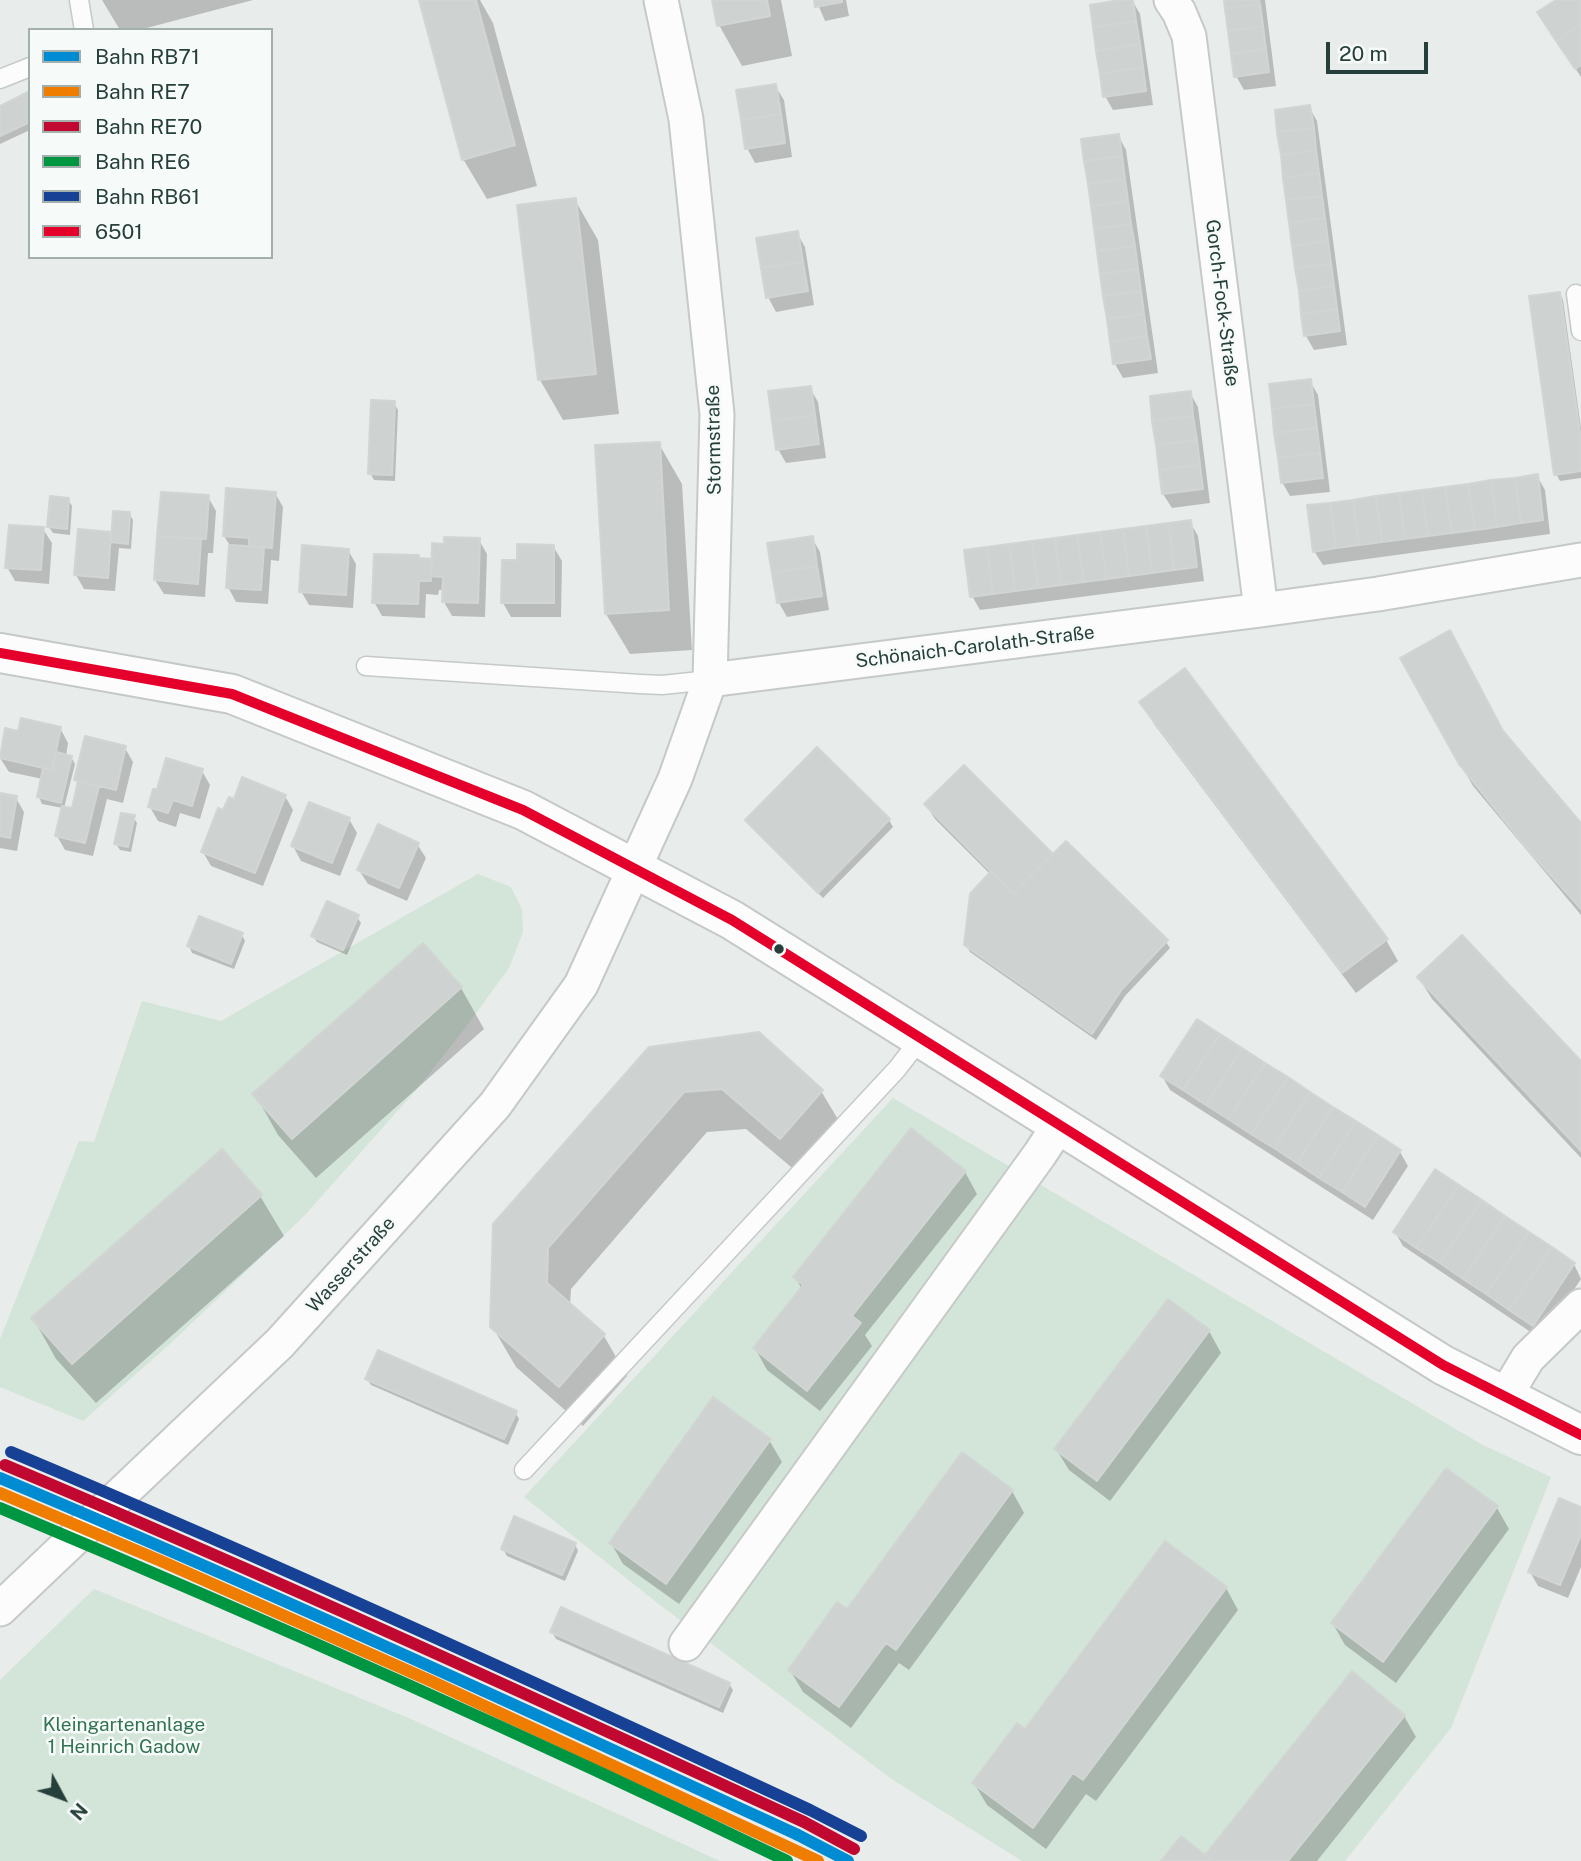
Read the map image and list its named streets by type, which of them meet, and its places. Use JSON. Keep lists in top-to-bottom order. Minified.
{"streets":{"street":["Gorch-Fock-Straße","Stormstraße","Schönaich-Carolath-Straße","Wasserstraße"]},"crossings":[["Gorch-Fock-Straße","Schönaich-Carolath-Straße"],["Stormstraße","Schönaich-Carolath-Straße"],["Stormstraße","Wasserstraße"]],"parks":["Kleingartenanlage 1 Heinrich Gadow"],"lines":["transit line 6501","rail line RB61","rail line RE70","rail line RB71","rail line RE7","rail line RE6"],"legend":["Bahn RB71","Bahn RE7","Bahn RE70","Bahn RE6","Bahn RB61","6501"],"scale_bar":"20 m","north":"bottom right"}
